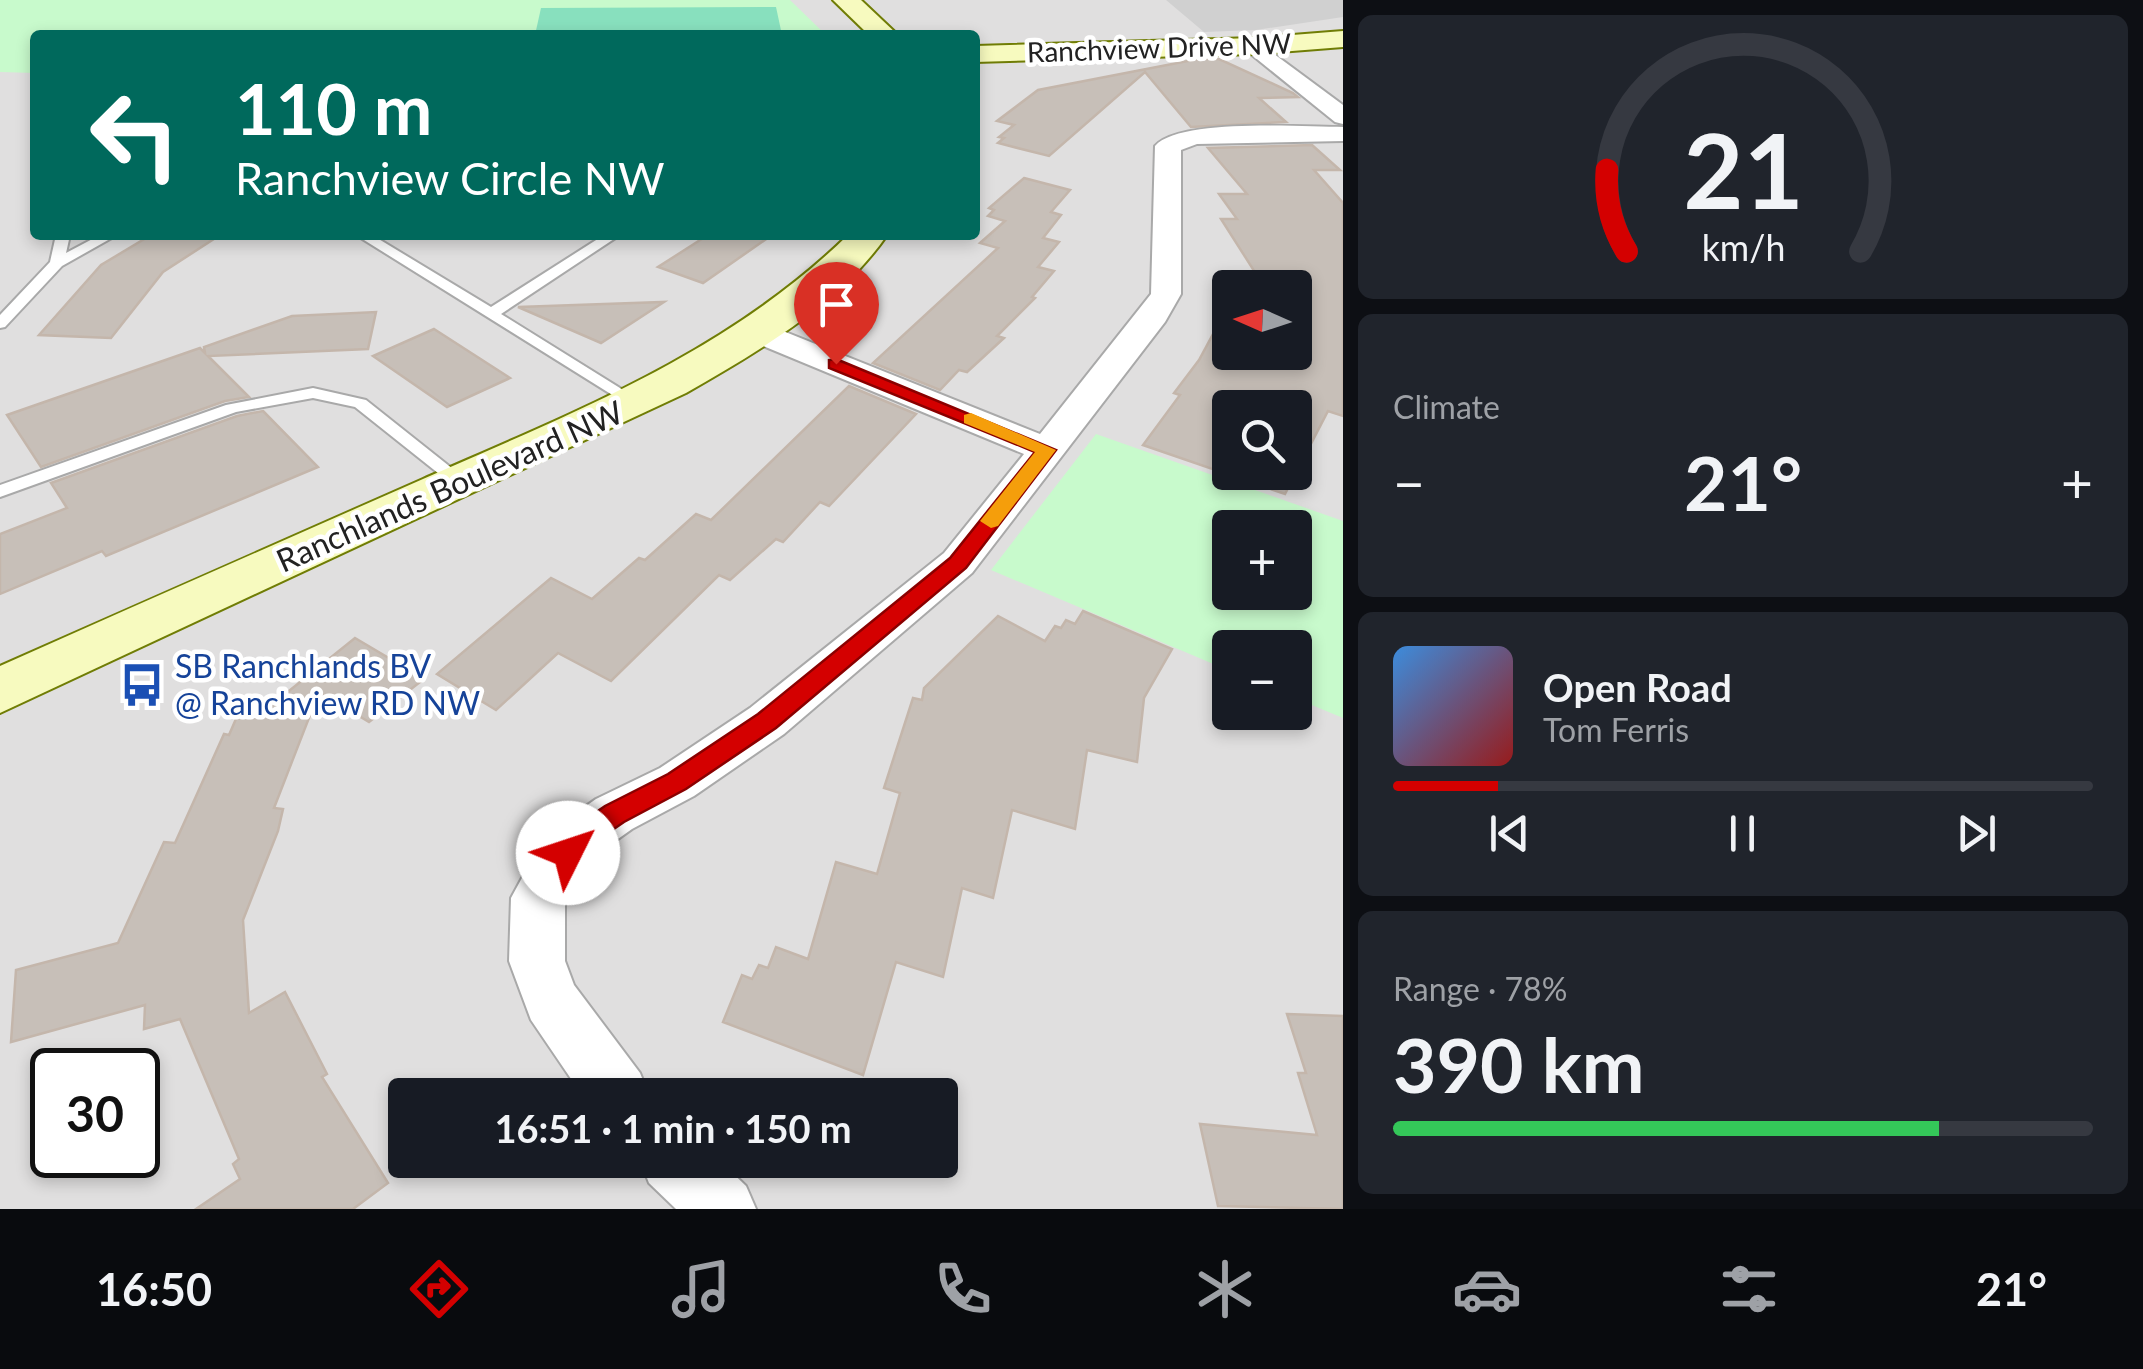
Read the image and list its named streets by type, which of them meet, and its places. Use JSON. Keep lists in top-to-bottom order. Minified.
{"streets":{"street":["Ranchview Drive NW","Ranchlands Boulevard NW"]},"places":{"bus stop":["SB Ranchlands BV @ Ranchview RD NW"]},"north":"left","page":{"turn":["110 m","Ranchview Circle NW"],"map_buttons":["+","−"],"tile":["Climate",["Range · 78%","390 km"]],"heat":["−","21°","+"],"song":["Open Road","Tom Ferris"],"limit":"30","trip":"16:51 · 1 min · 150 m","tabs":["16:50","21°"],"gauge":["21","km/h"]}}
